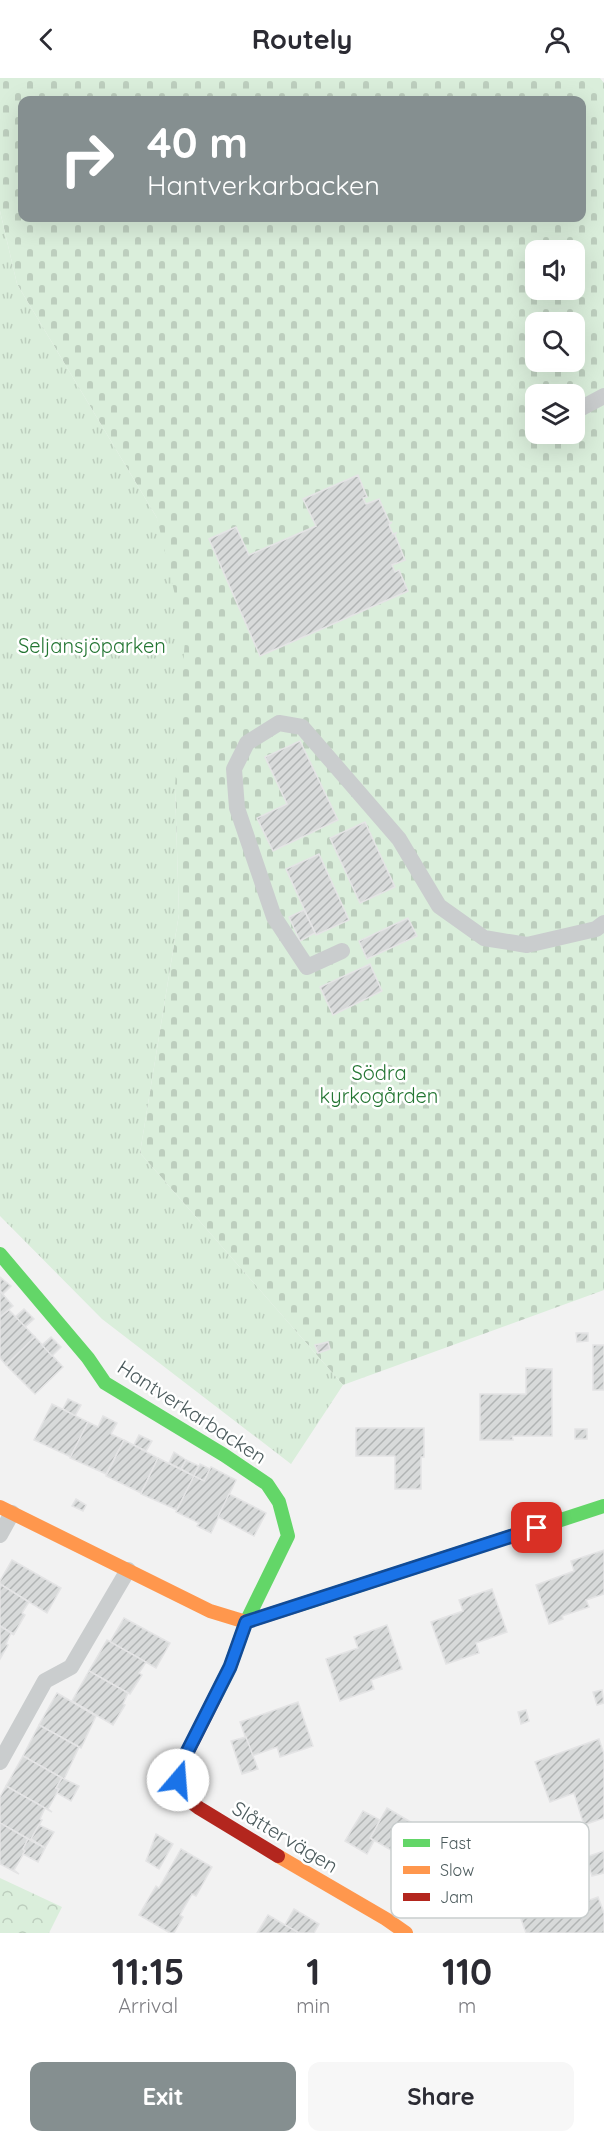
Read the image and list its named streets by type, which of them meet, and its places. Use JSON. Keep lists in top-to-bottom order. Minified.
{"streets":{"street":["Hantverkarbacken","Slåttervägen"]},"crossings":[["Hantverkarbacken","Slåttervägen"]],"parks":["Seljansjöparken","Södra kyrkogården"],"legend":["Fast","Slow","Jam"],"page":{"header":"Routely","turn":["40 m","Hantverkarbacken"],"eta":["11:15","Arrival","1","min","110","m"],"buttons":["Exit","Share"]}}
